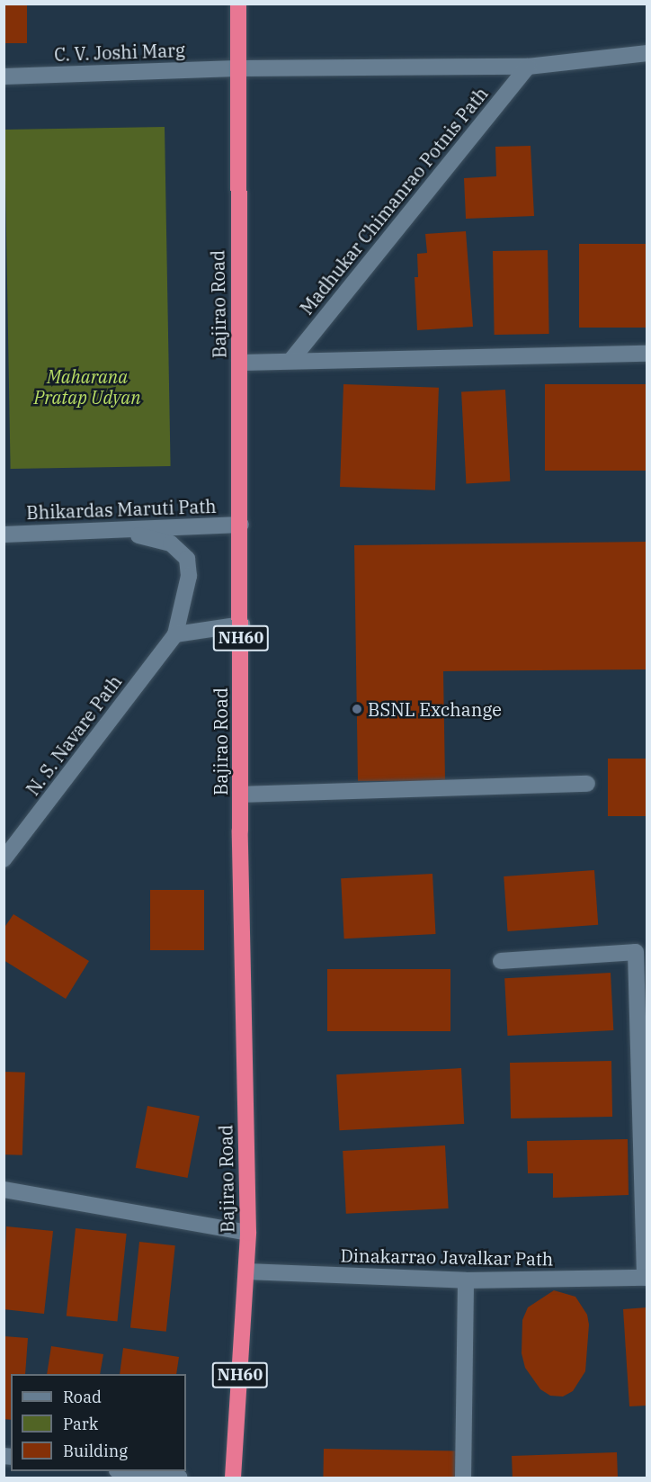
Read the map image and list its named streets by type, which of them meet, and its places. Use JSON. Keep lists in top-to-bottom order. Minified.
{"streets":{"highway":["Bajirao Road","NH60"],"street":["C. V. Joshi Marg","Madhukar Chimanrao Potnis Path","Bhikardas Maruti Path","N. S. Navare Path","Dinakarrao Javalkar Path"]},"crossings":[["C. V. Joshi Marg","Madhukar Chimanrao Potnis Path"],["C. V. Joshi Marg","Bajirao Road"],["Madhukar Chimanrao Potnis Path","Bajirao Road"],["Bajirao Road","Bhikardas Maruti Path"],["Bajirao Road","Dinakarrao Javalkar Path"],["Bhikardas Maruti Path","N. S. Navare Path"]],"parks":["Maharana Pratap Udyan"],"places":["BSNL Exchange"],"legend":["Road","Park","Building"]}
